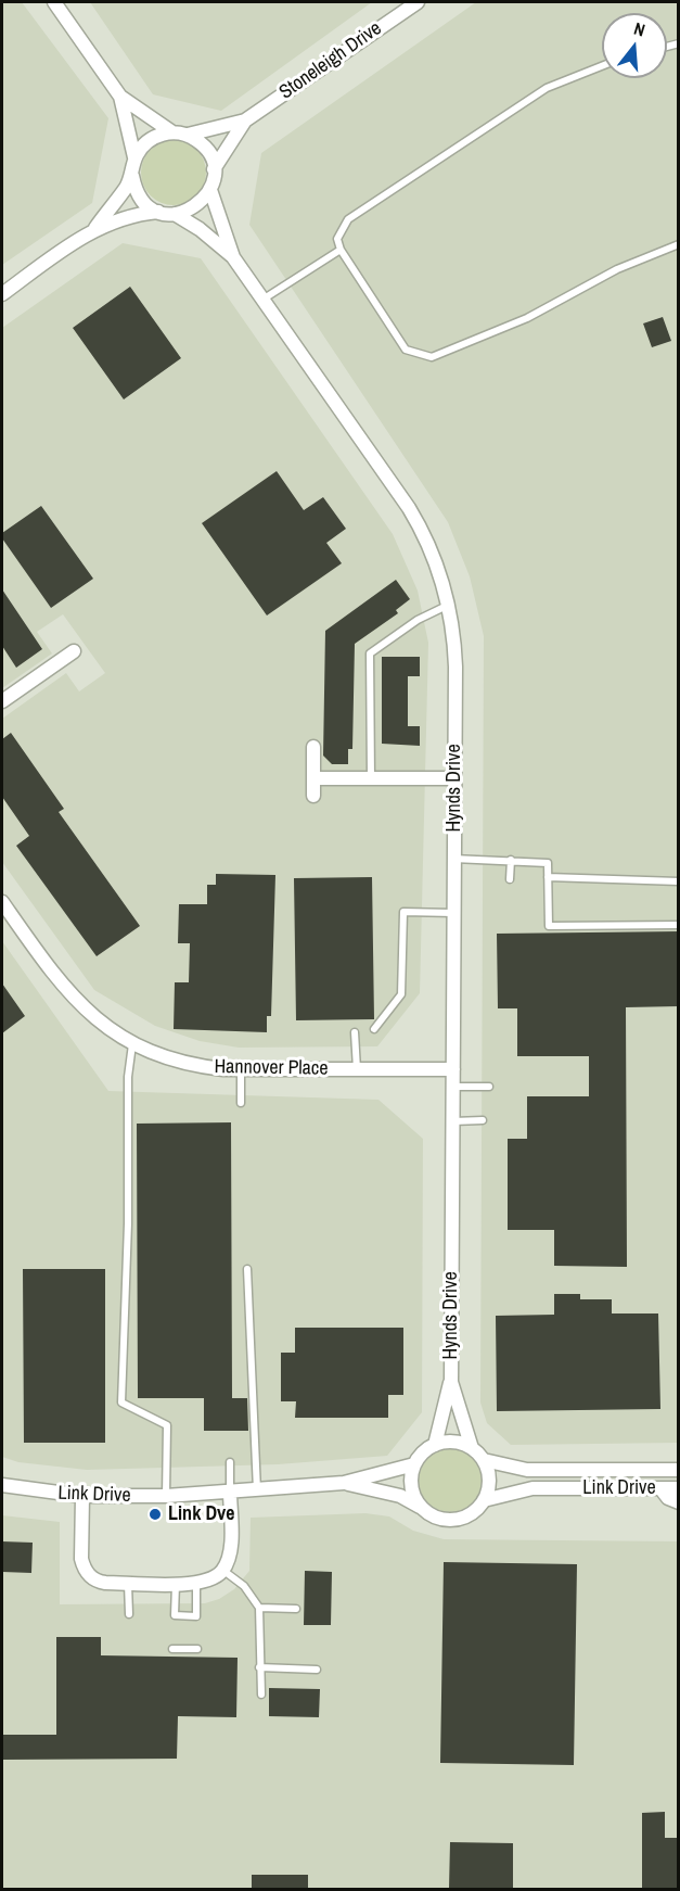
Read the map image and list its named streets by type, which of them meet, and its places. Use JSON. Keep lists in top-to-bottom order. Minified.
{"streets":{"street":["Stoneleigh Drive","Hynds Drive","Hannover Place","Link Drive"]},"crossings":[["Stoneleigh Drive","Hynds Drive"],["Hynds Drive","Hannover Place"],["Hynds Drive","Link Drive"]],"places":["Link Dve"],"north":"top"}
